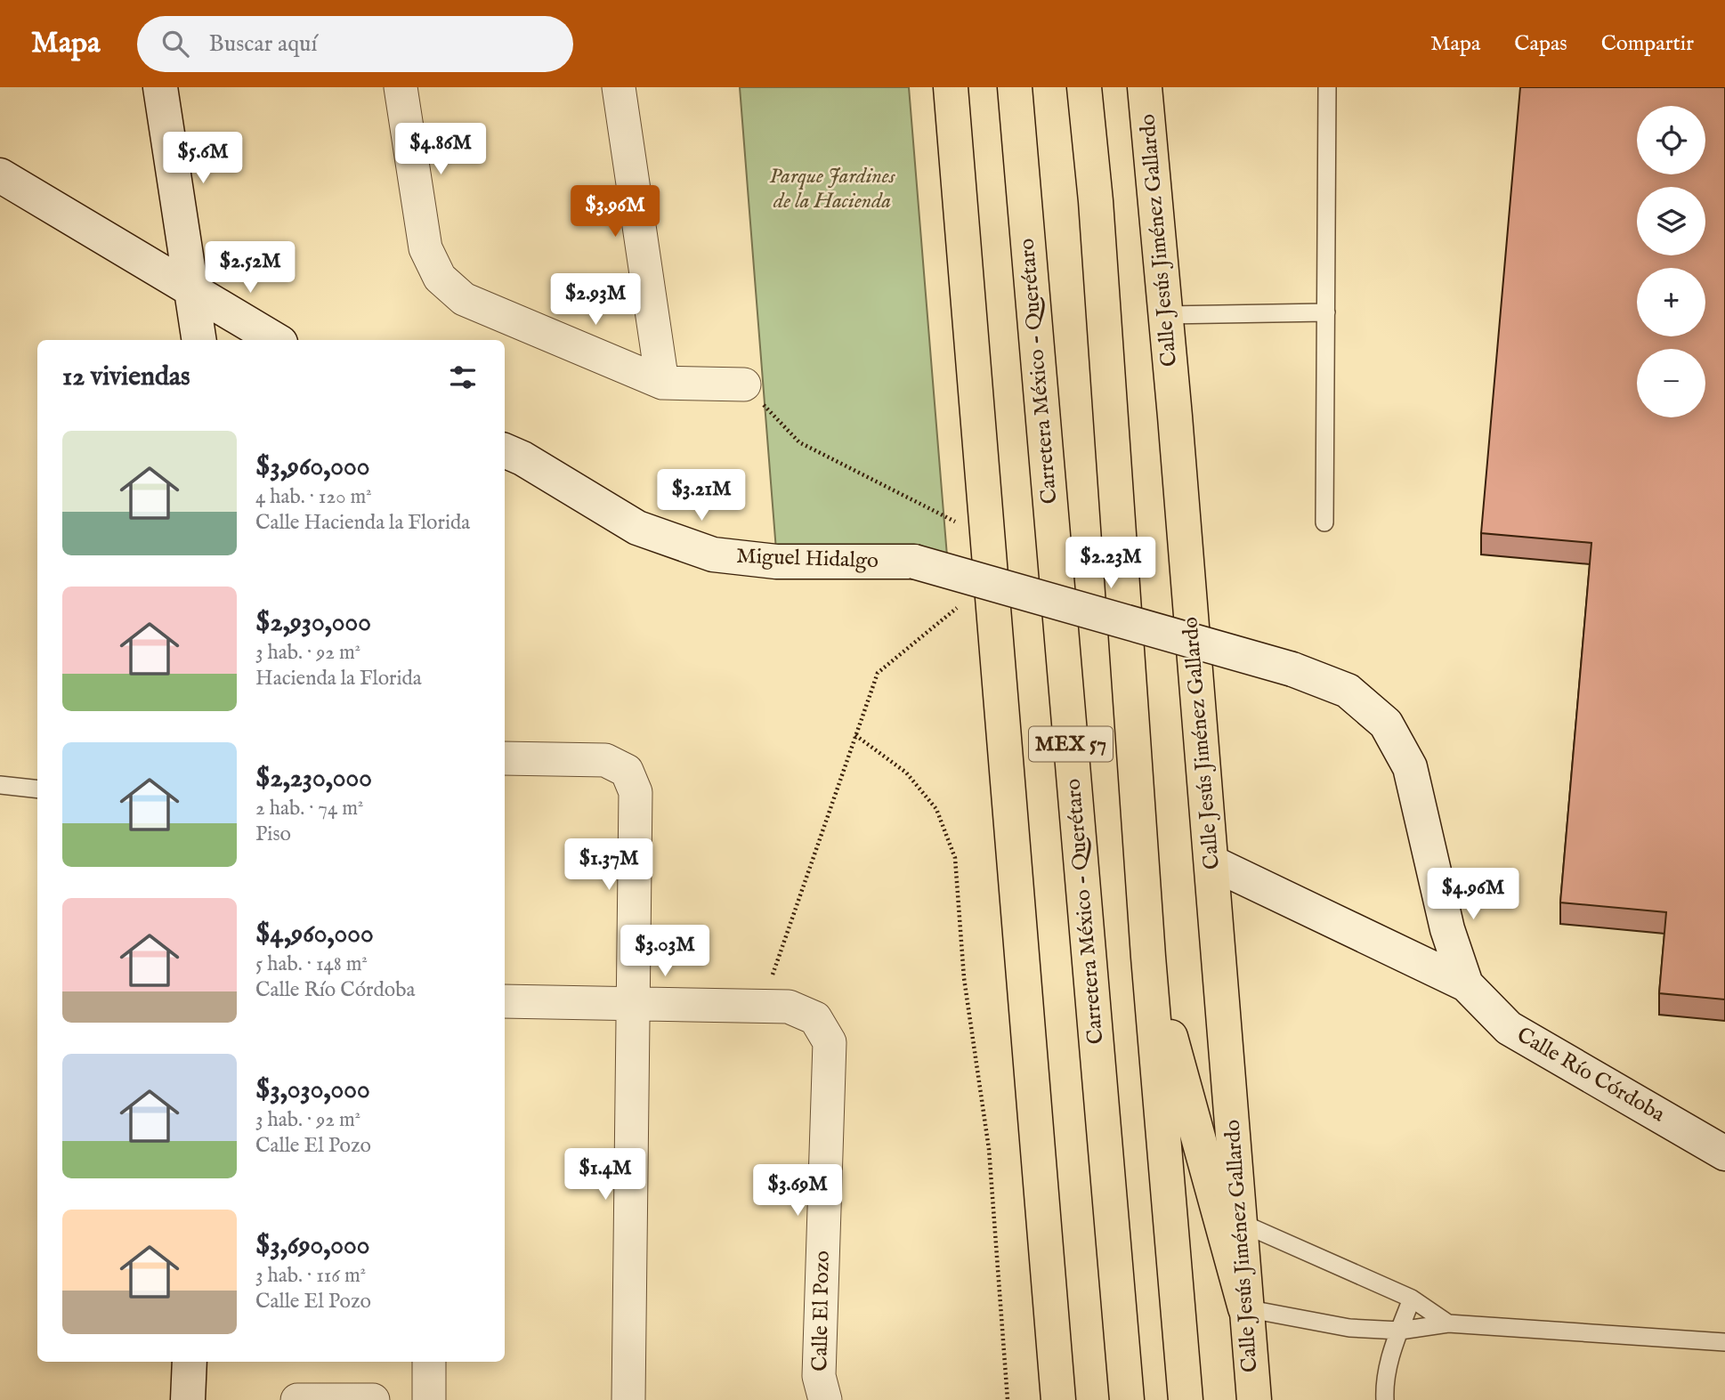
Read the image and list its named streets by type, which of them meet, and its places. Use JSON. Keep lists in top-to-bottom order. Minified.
{"streets":{"main road":["Calle Jesús Jiménez Gallardo","Carretera México - Querétaro","MEX 57"],"street":["Miguel Hidalgo","Calle Río Córdoba","Calle El Pozo"]},"crossings":[["Calle Jesús Jiménez Gallardo","Calle Río Córdoba"],["Miguel Hidalgo","Calle Río Córdoba"]],"parks":["Parque Jardines de la Hacienda"],"page":{"header":"Mapa","search":"Buscar aquí","nav":["Mapa","Capas","Compartir"],"map_buttons":["+","−"],"price":["$4.86M","$5.6M","$3.96M","$2.52M","$2.93M","$3.21M","$2.23M","$1.37M","$4.96M","$3.03M","$1.4M","$3.69M"],"heading":"12 viviendas","list":[{"name":"$3,960,000","note":"4 hab. · 120 m² · Calle Hacienda la Florida"},{"name":"$2,930,000","note":"3 hab. · 92 m² · Hacienda la Florida"},{"name":"$2,230,000","note":"2 hab. · 74 m² · Piso"},{"name":"$4,960,000","note":"5 hab. · 148 m² · Calle Río Córdoba"},{"name":"$3,030,000","note":"3 hab. · 92 m² · Calle El Pozo"},{"name":"$3,690,000","note":"3 hab. · 116 m² · Calle El Pozo"}]}}
